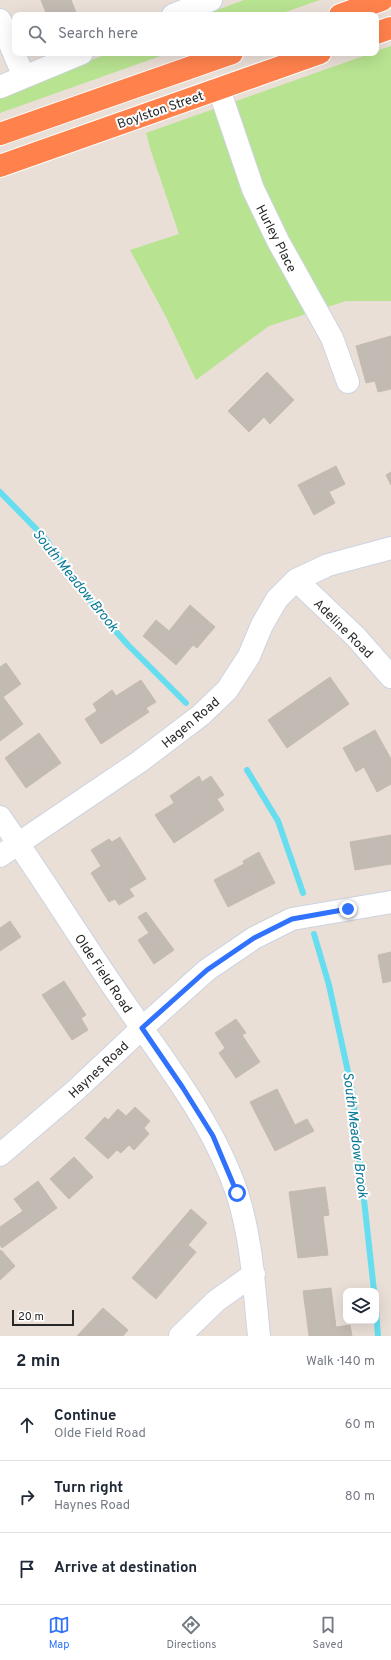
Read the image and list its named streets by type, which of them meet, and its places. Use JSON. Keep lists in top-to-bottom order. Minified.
{"streets":{"highway":["Boylston Street"],"street":["Hurley Place","Adeline Road","Hagen Road","Olde Field Road","Haynes Road"]},"crossings":[["Boylston Street","Hurley Place"],["Adeline Road","Hagen Road"],["Hagen Road","Olde Field Road"],["Olde Field Road","Haynes Road"]],"water":["South Meadow Brook"],"scale_bar":"20 m","page":{"search":"Search here","scale":"20 m","heading":["2 min","Walk · 140 m"],"list":[["Continue","Olde Field Road","60 m"],["Turn right","Haynes Road","80 m"],"Arrive at destination"],"nav":["Map","Directions","Saved"]}}
